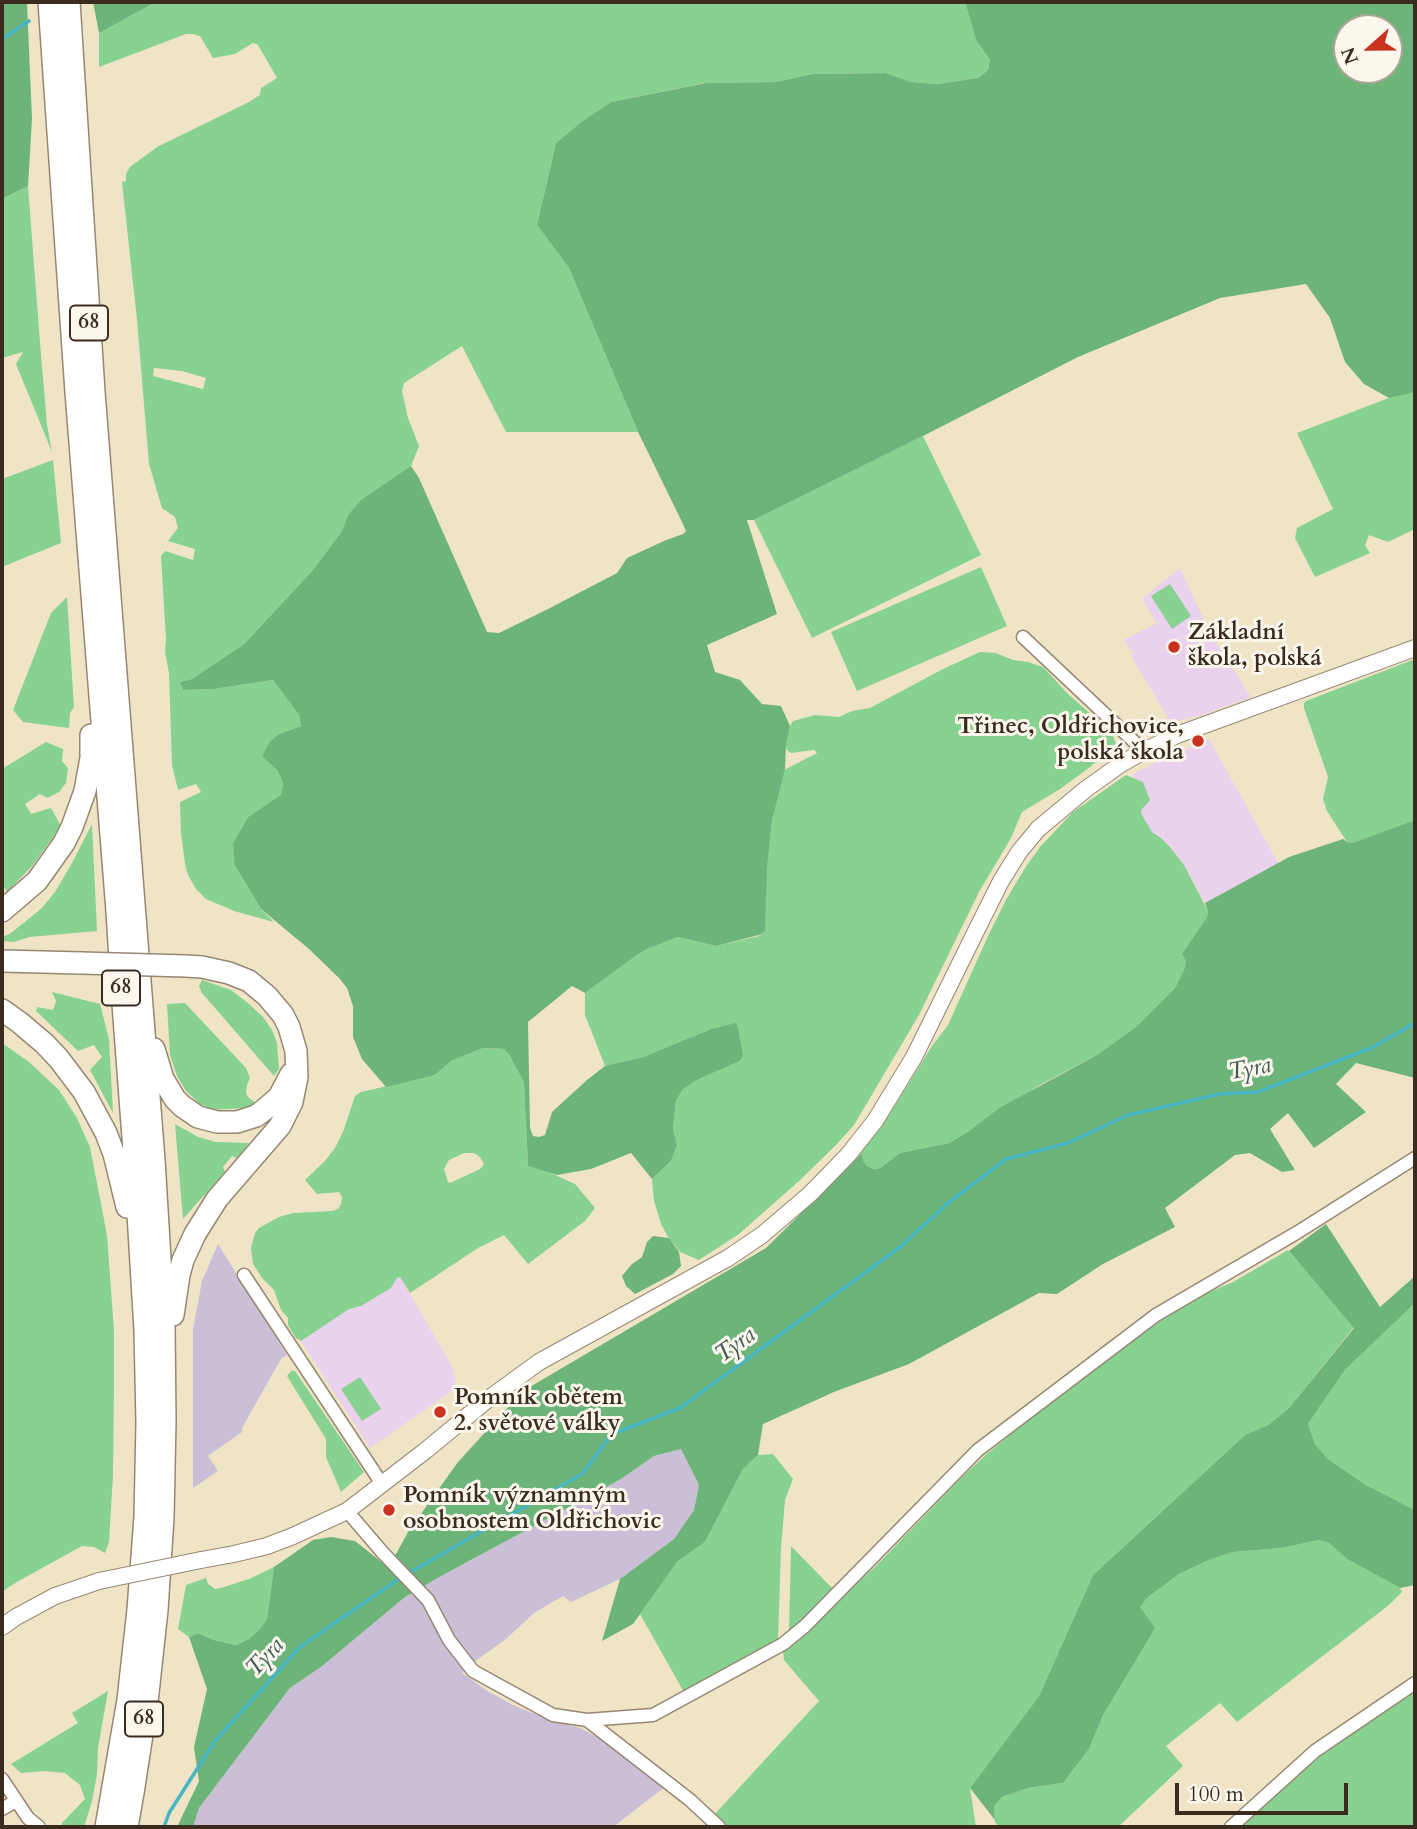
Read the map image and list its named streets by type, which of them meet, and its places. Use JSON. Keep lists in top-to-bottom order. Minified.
{"streets":{"highway":["68"]},"water":["Tyra"],"places":["Základní škola, polská","Třinec, Oldřichovice, polská škola","Pomník obětem 2. světové války","Pomník významným osobnostem Oldřichovic"],"scale_bar":"100 m","north":"left"}
